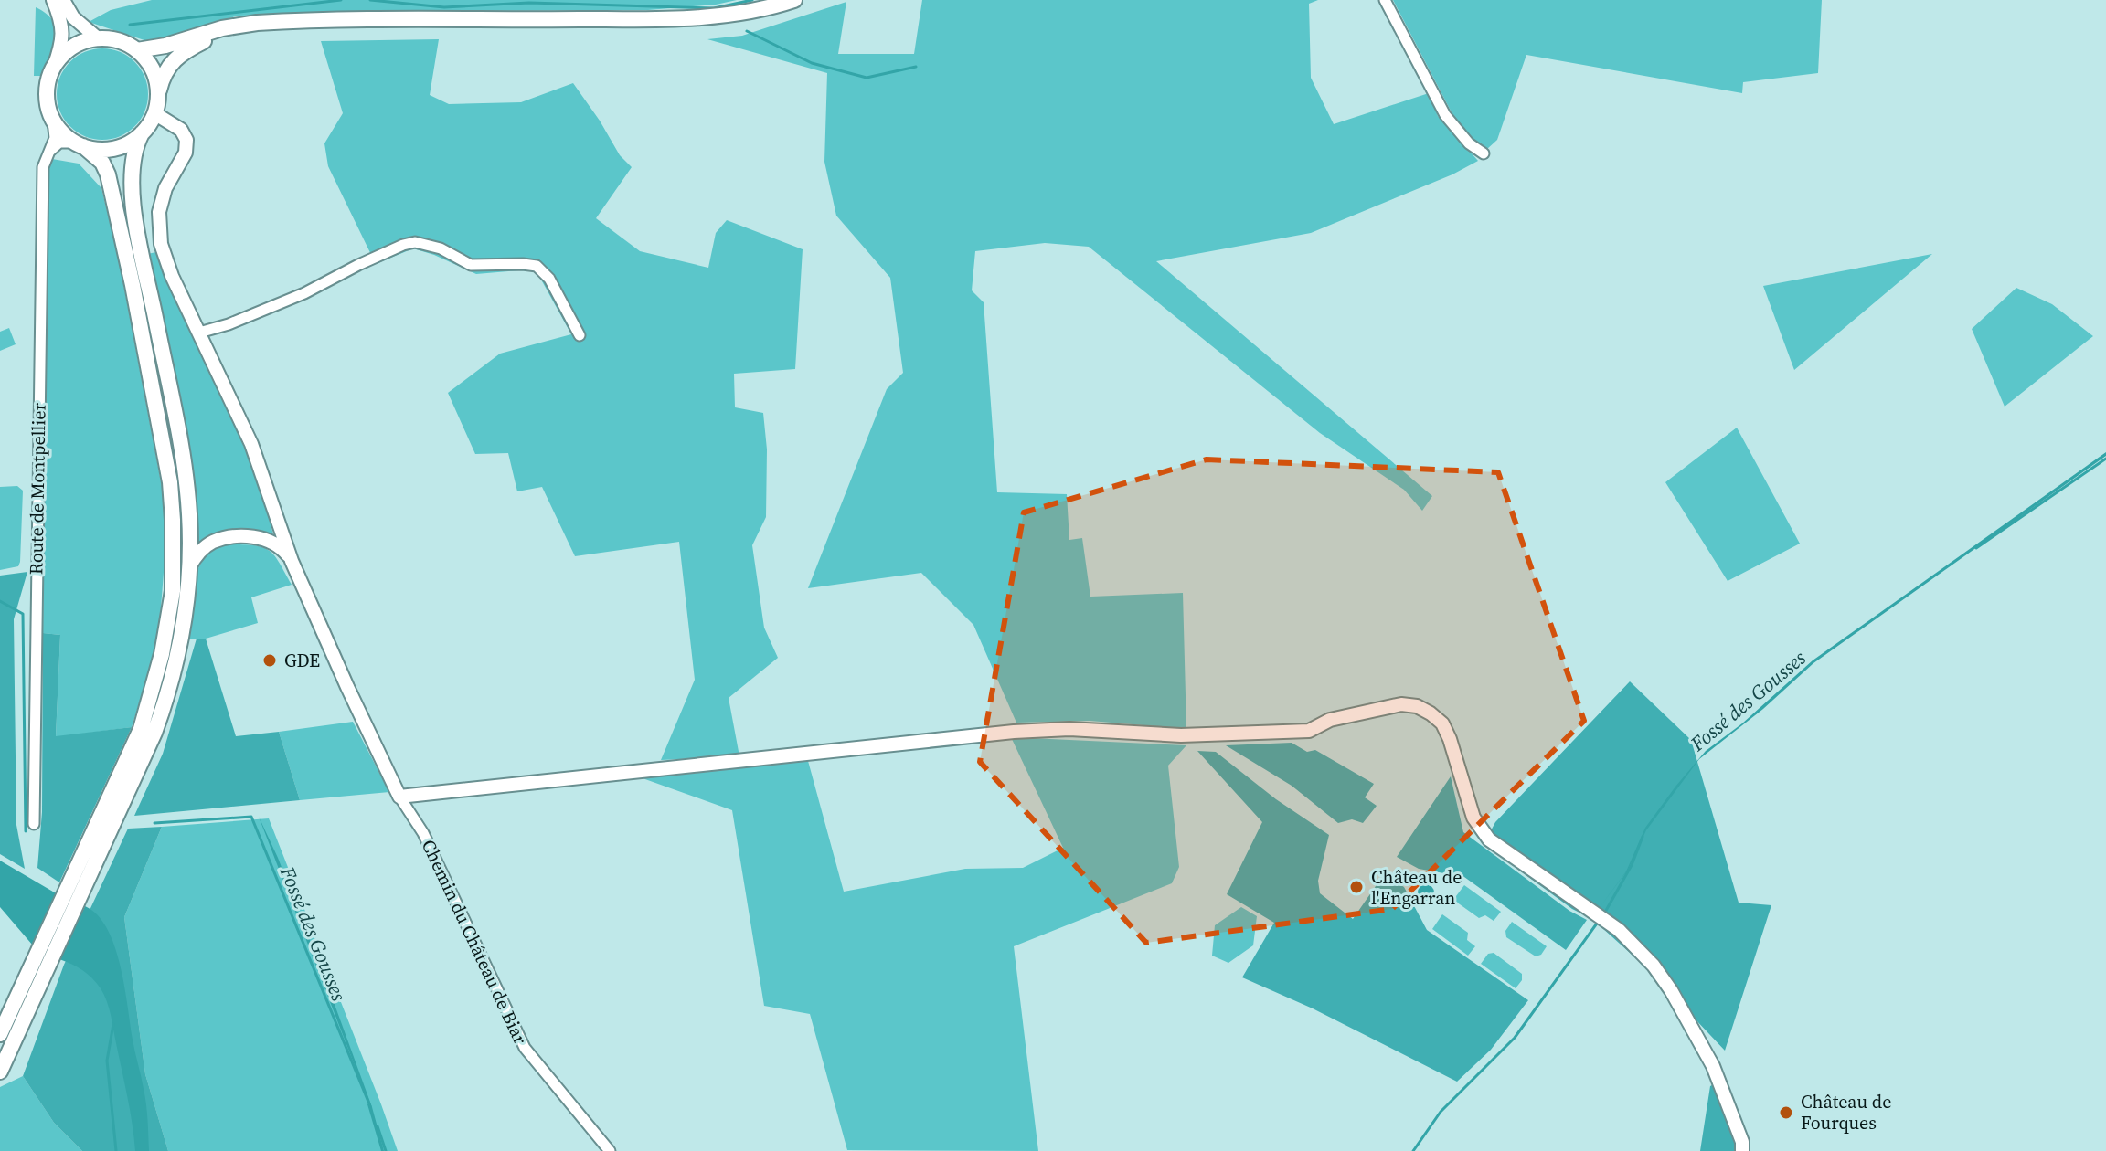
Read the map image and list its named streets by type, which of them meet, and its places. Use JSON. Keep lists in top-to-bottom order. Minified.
{"streets":{"street":["Route de Montpellier","Chemin du Château de Biar"]},"water":["Fossé des Gousses"],"places":["GDE","Château de l'Engarran","Château de Fourques"]}
